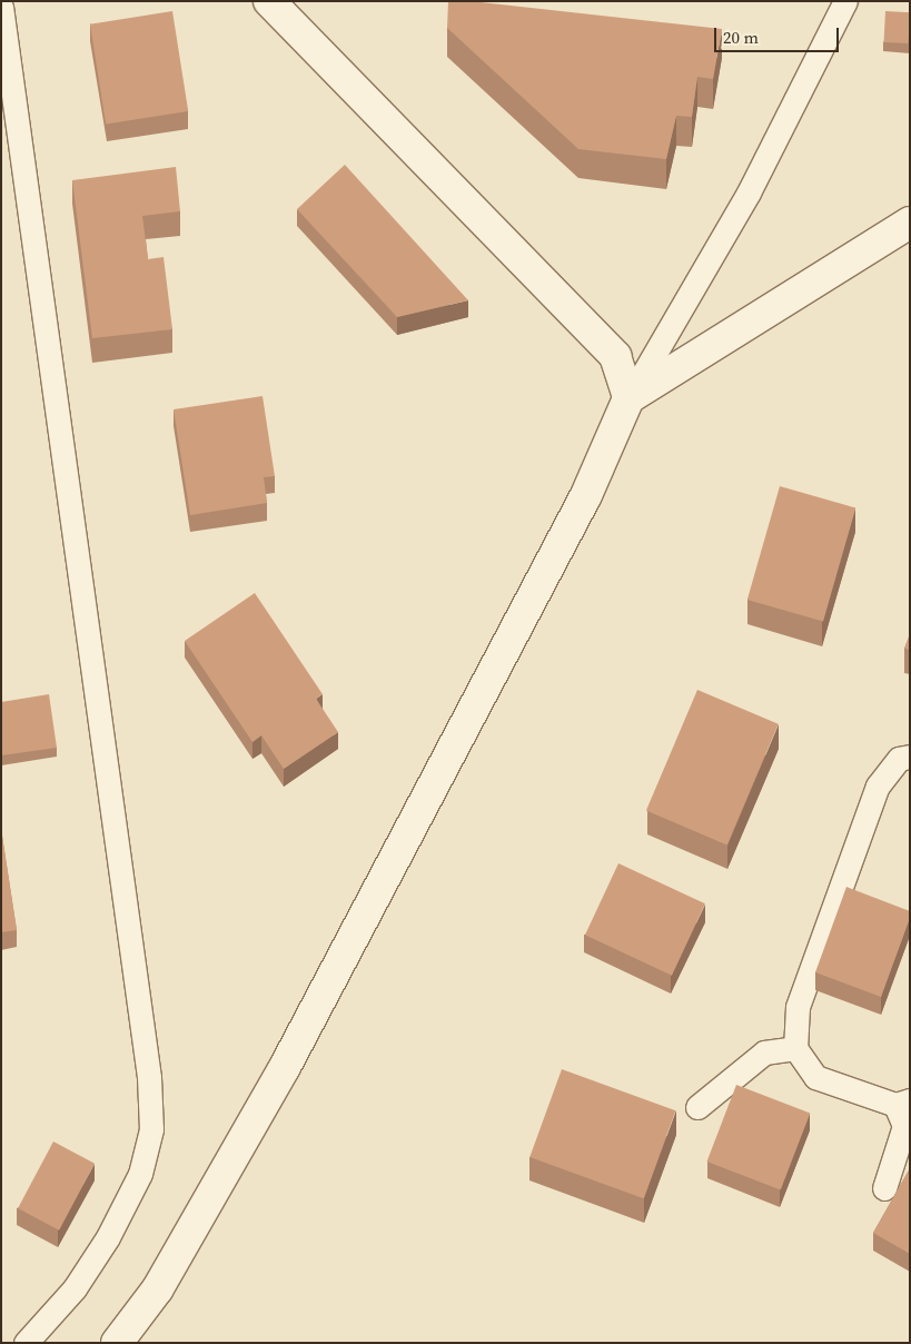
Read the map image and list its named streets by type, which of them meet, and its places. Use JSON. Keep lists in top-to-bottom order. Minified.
{"scale_bar":"20 m"}
